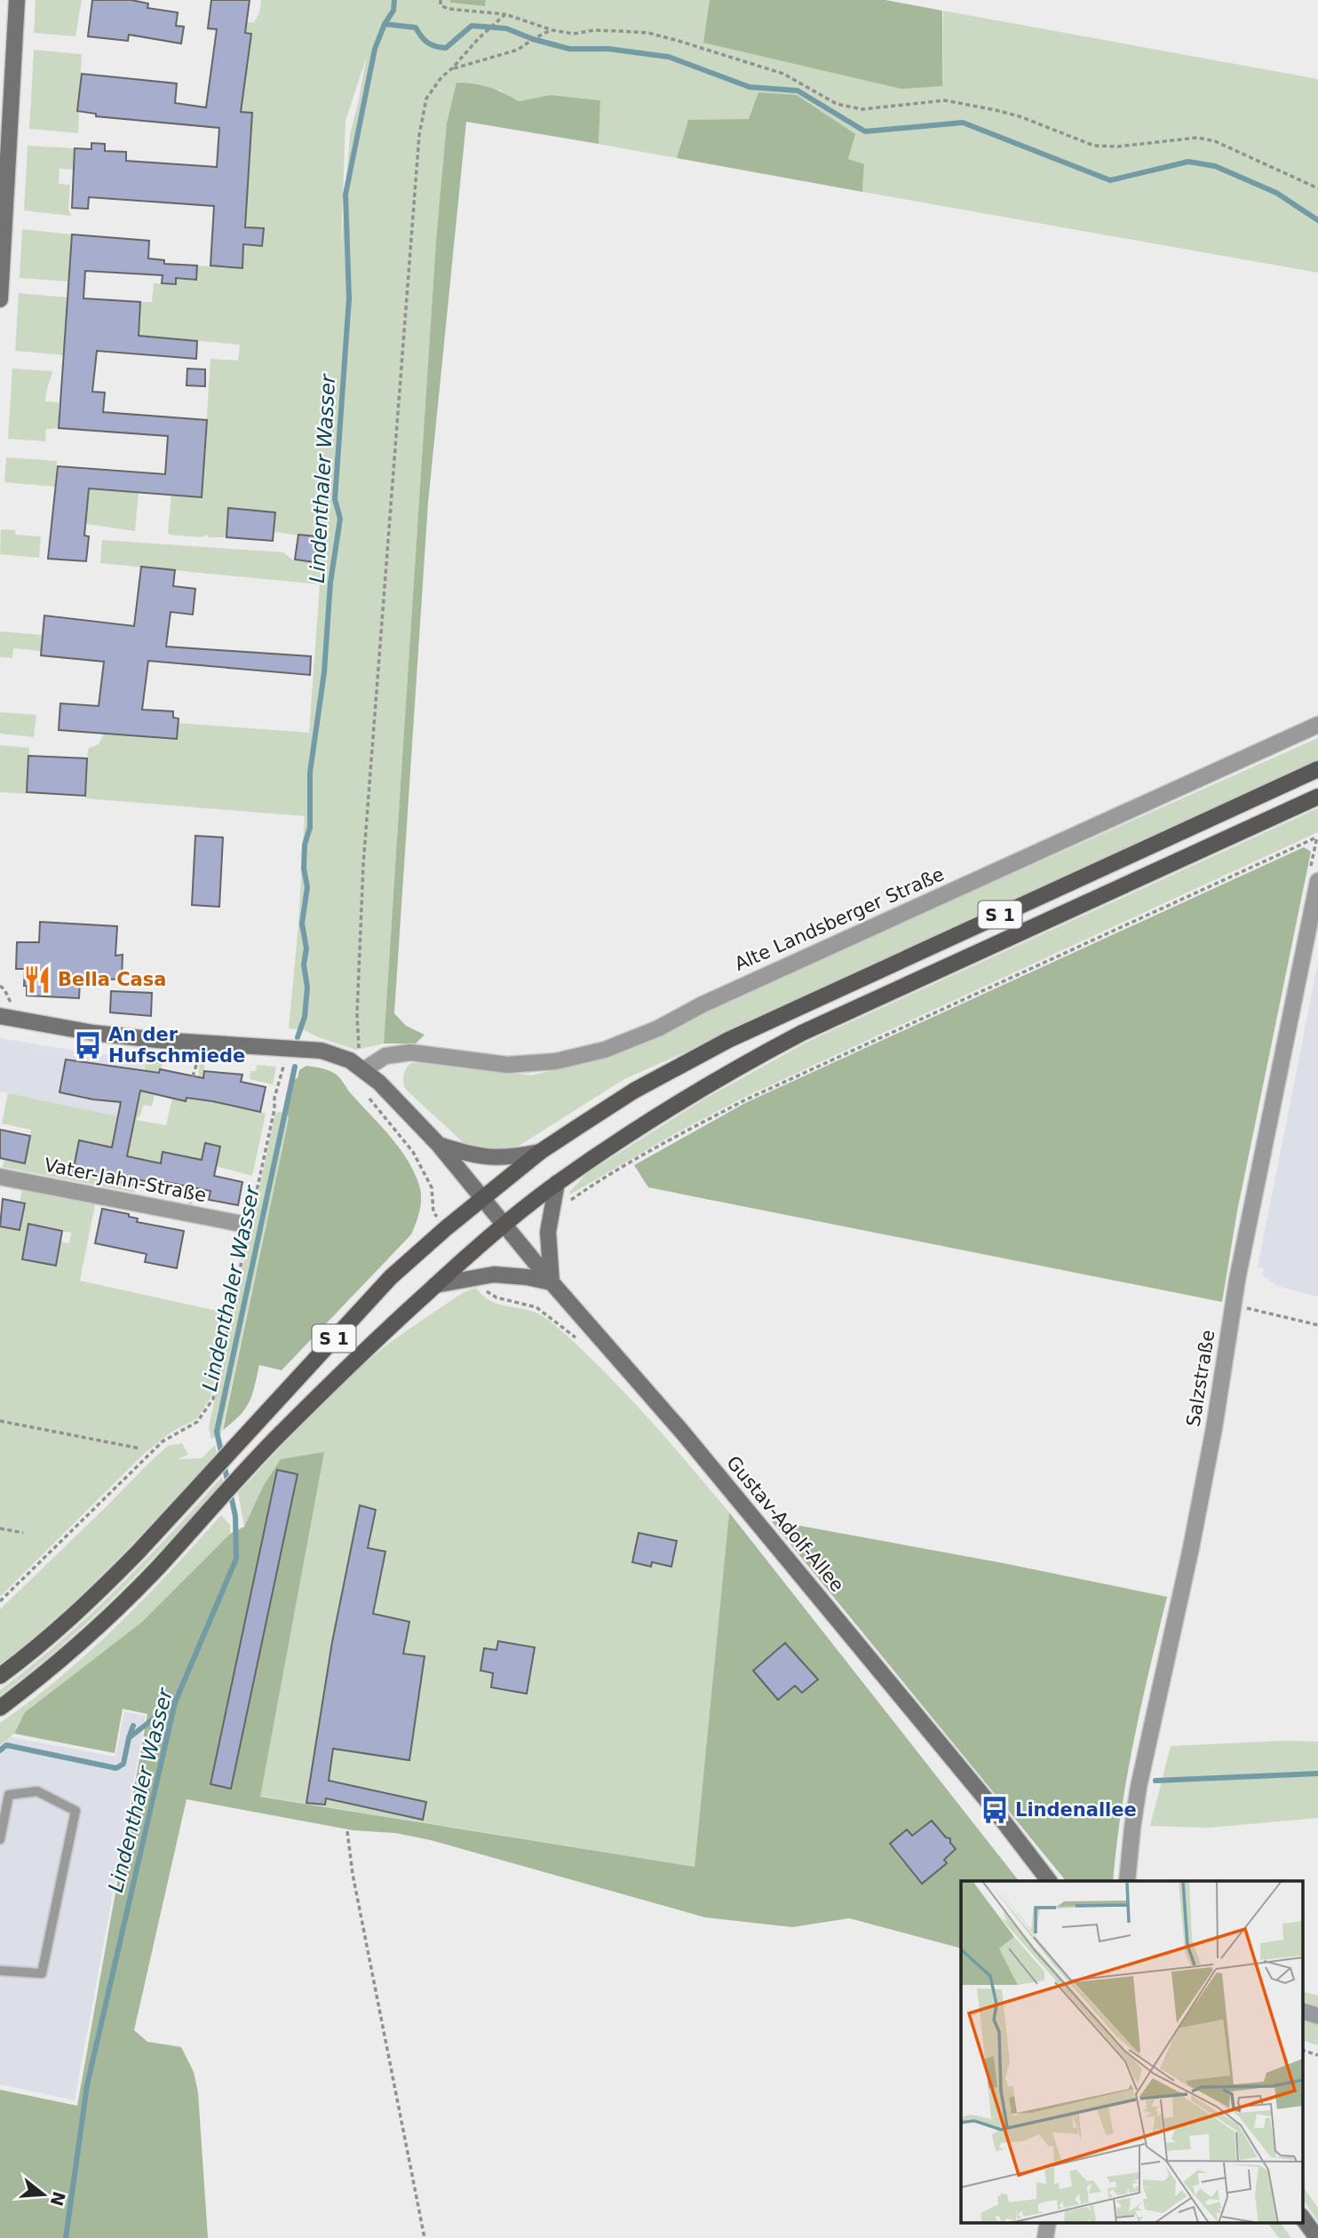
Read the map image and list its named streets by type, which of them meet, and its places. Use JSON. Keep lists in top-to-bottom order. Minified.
{"streets":{"main road":["S 1"],"street":["Alte Landsberger Straße","Vater-Jahn-Straße","Salzstraße","Gustav-Adolf-Allee"]},"crossings":[["S 1","Gustav-Adolf-Allee"]],"water":["Lindenthaler Wasser"],"places":{"restaurant":["Bella Casa"],"bus stop":["An der Hufschmiede","Lindenallee"]},"north":"right"}
